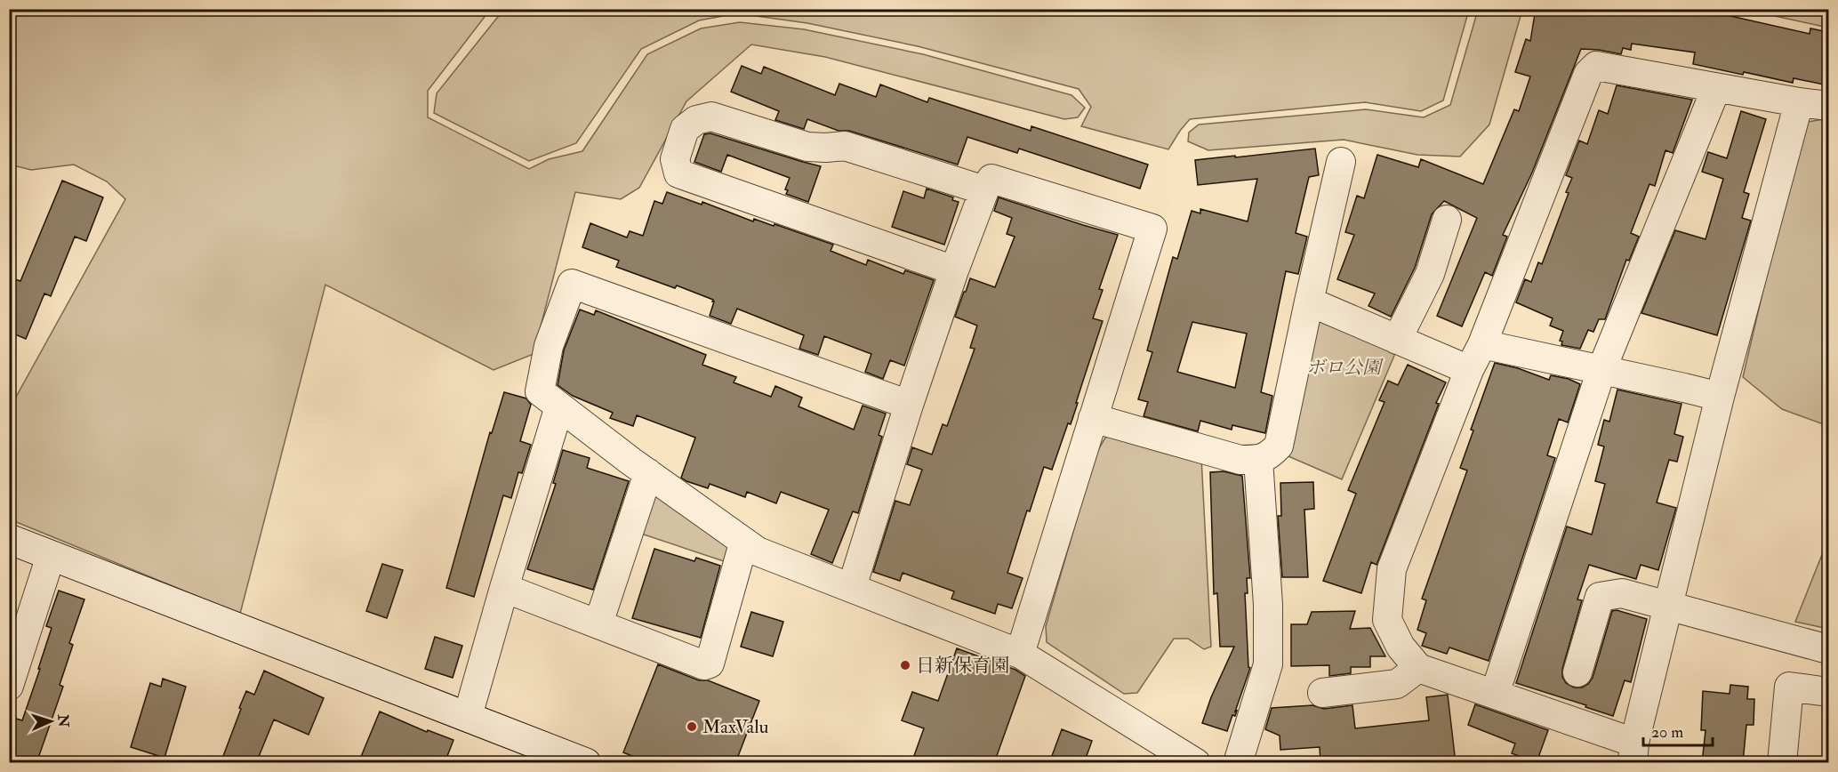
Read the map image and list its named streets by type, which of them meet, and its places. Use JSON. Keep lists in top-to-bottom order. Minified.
{"parks":["ボロ公園"],"places":["日新保育園","MaxValu"],"scale_bar":"20 m","north":"right"}
